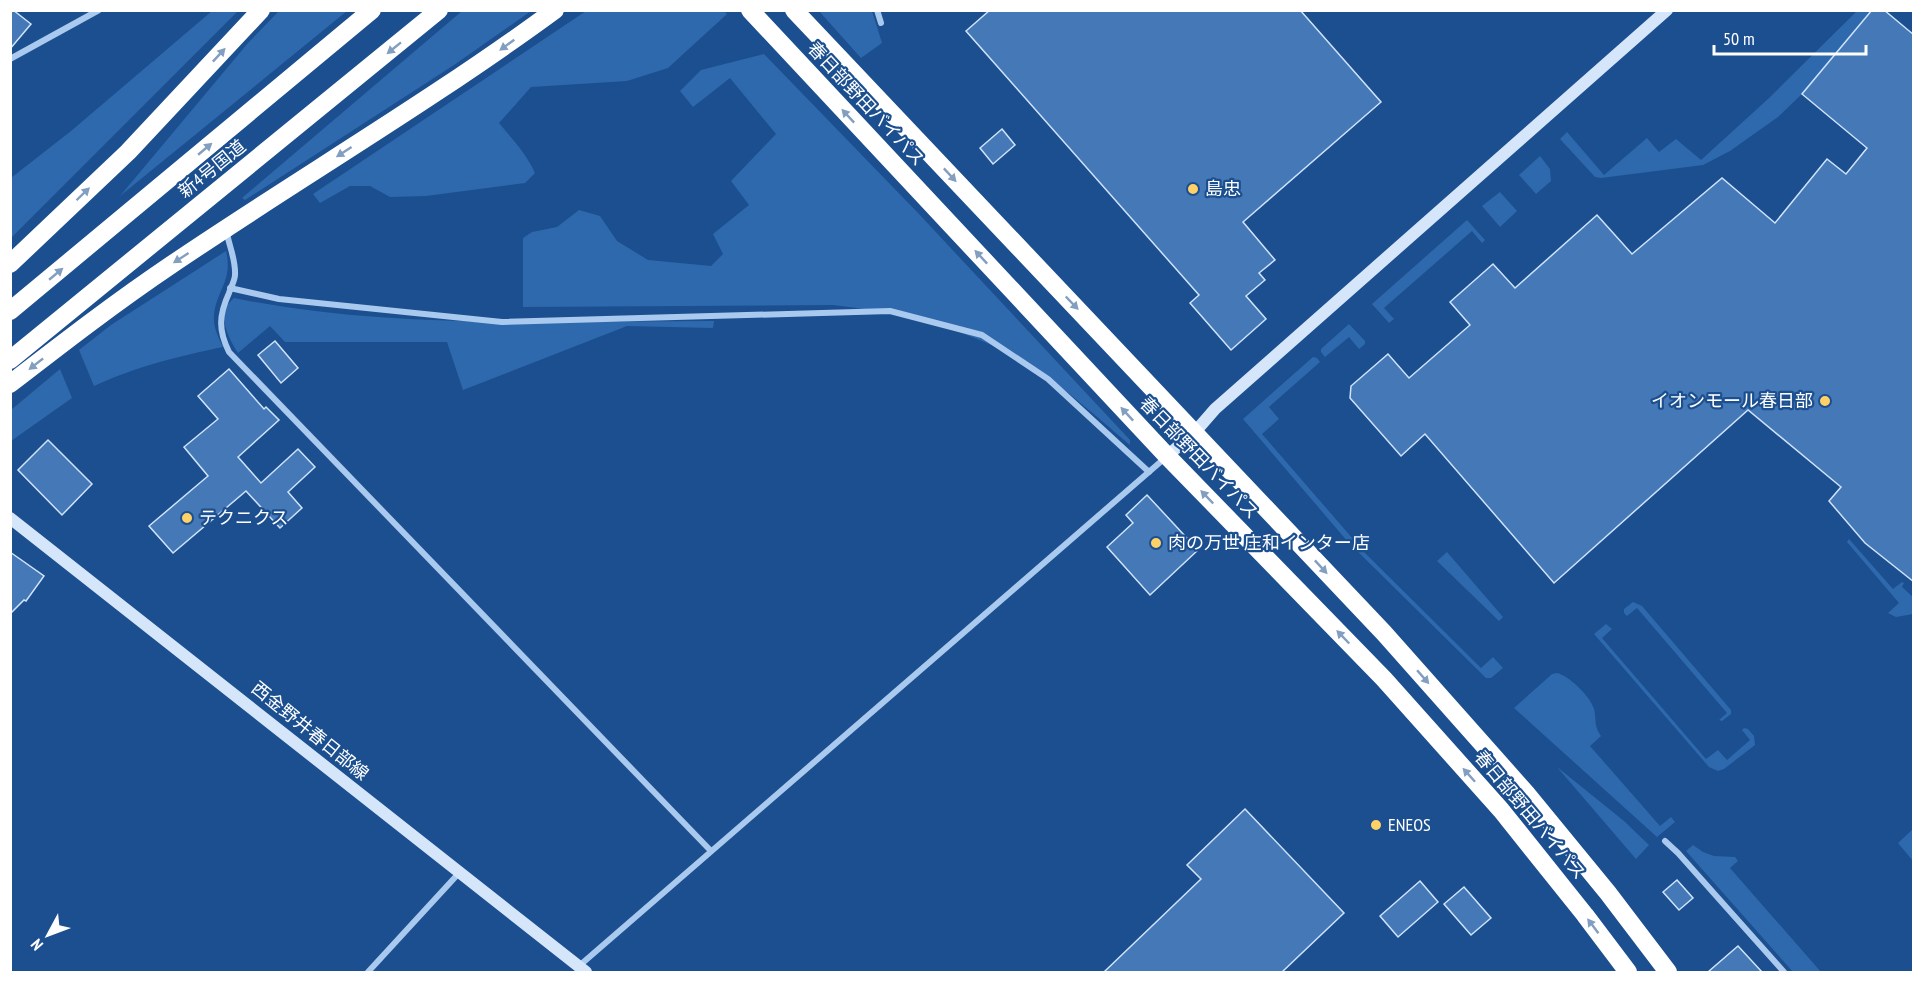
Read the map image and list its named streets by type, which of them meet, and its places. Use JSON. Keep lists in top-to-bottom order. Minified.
{"streets":{"highway":["春日部野田バイパス","新4号国道"],"main road":["西金野井春日部線"]},"places":["島忠","イオンモール春日部","テクニクス","肉の万世 庄和インター店","ENEOS"],"scale_bar":"50 m","north":"bottom left"}
